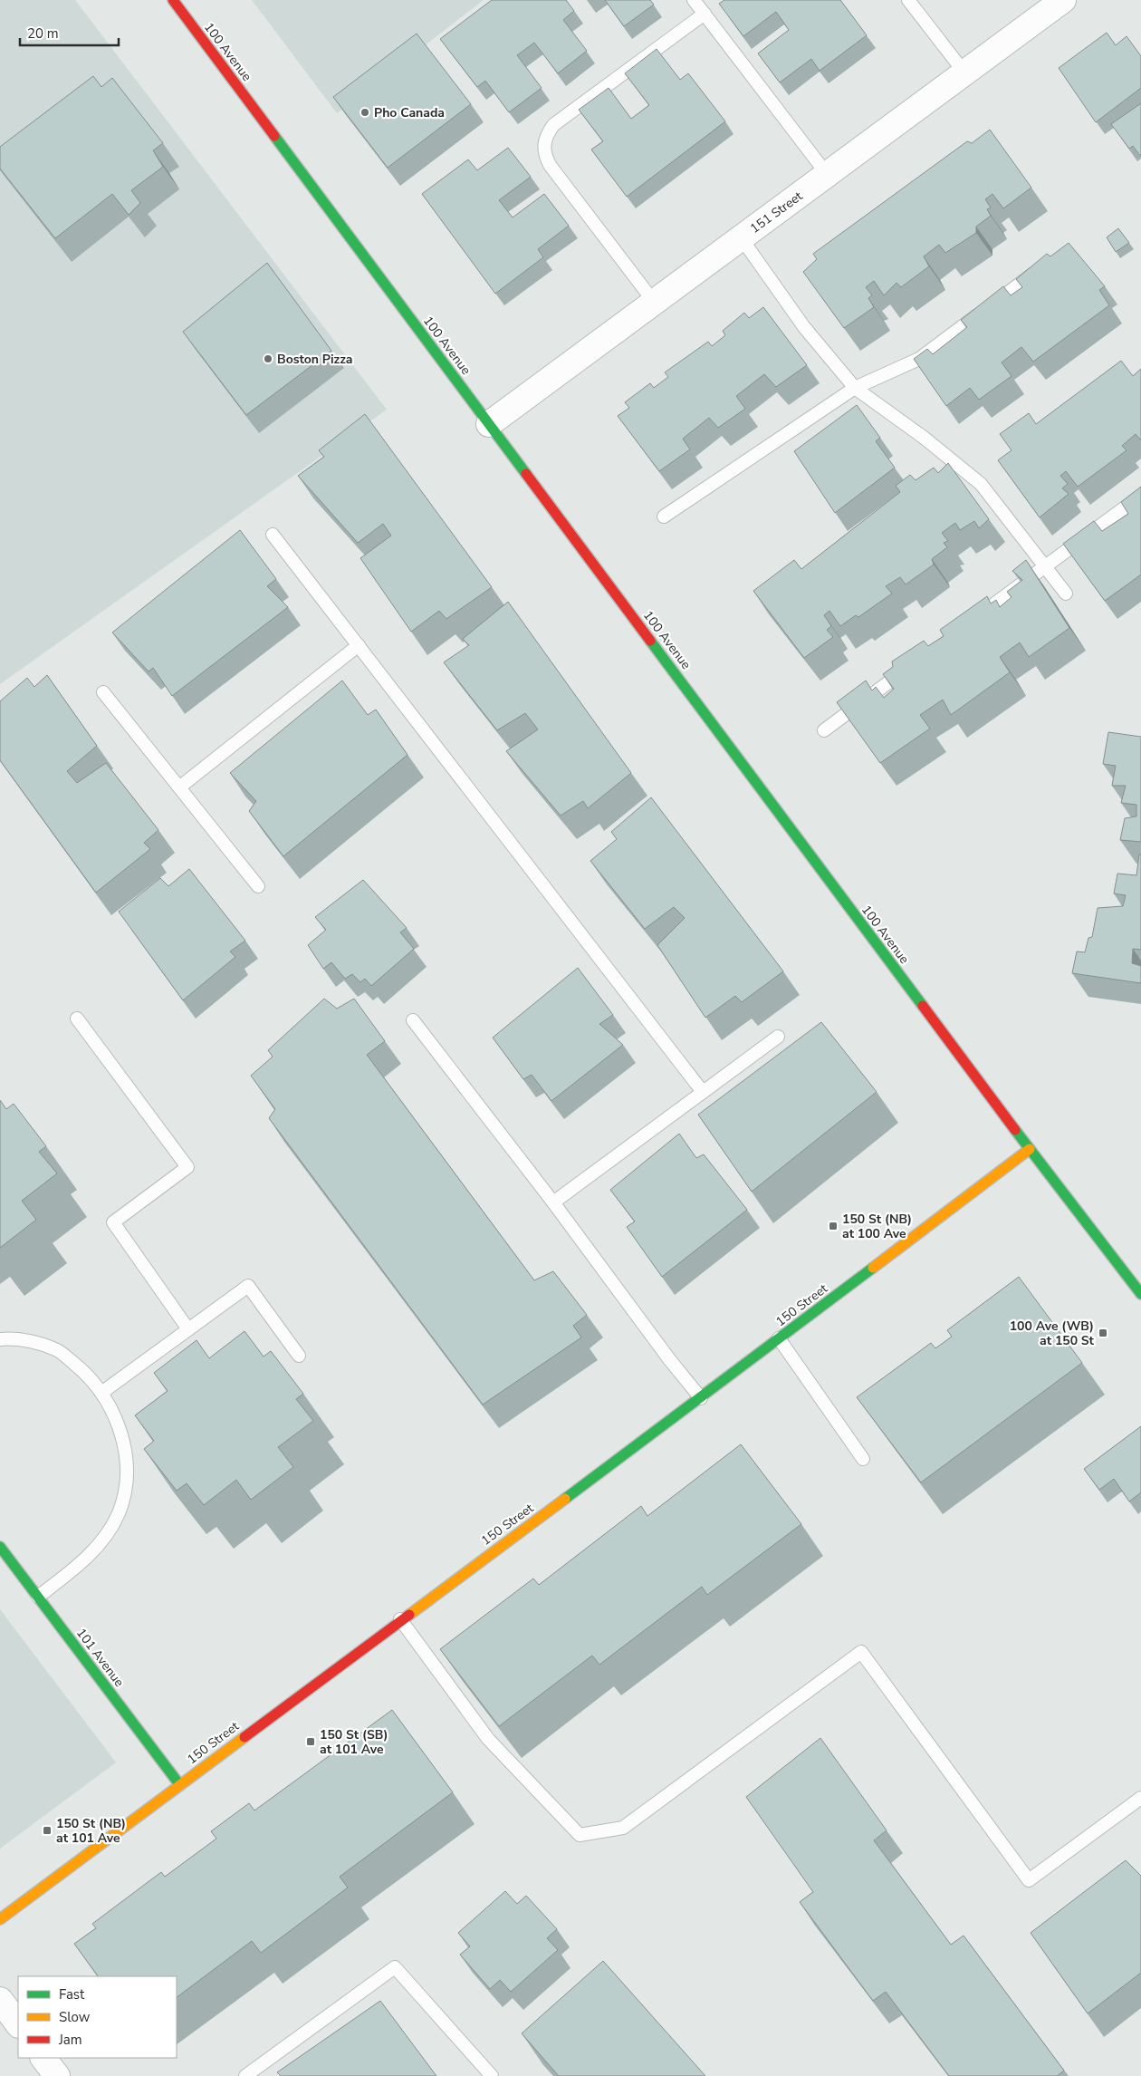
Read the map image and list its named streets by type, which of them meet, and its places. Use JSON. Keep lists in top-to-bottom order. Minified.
{"streets":{"main road":["100 Avenue","150 Street","101 Avenue"],"street":["151 Street"]},"crossings":[["100 Avenue","151 Street"],["100 Avenue","150 Street"],["150 Street","101 Avenue"]],"places":{"other":["Pho Canada","Boston Pizza"],"transit":["150 St (NB) at 100 Ave","100 Ave (WB) at 150 St","150 St (SB) at 101 Ave","150 St (NB) at 101 Ave"]},"legend":["Fast","Slow","Jam"],"scale_bar":"20 m"}
